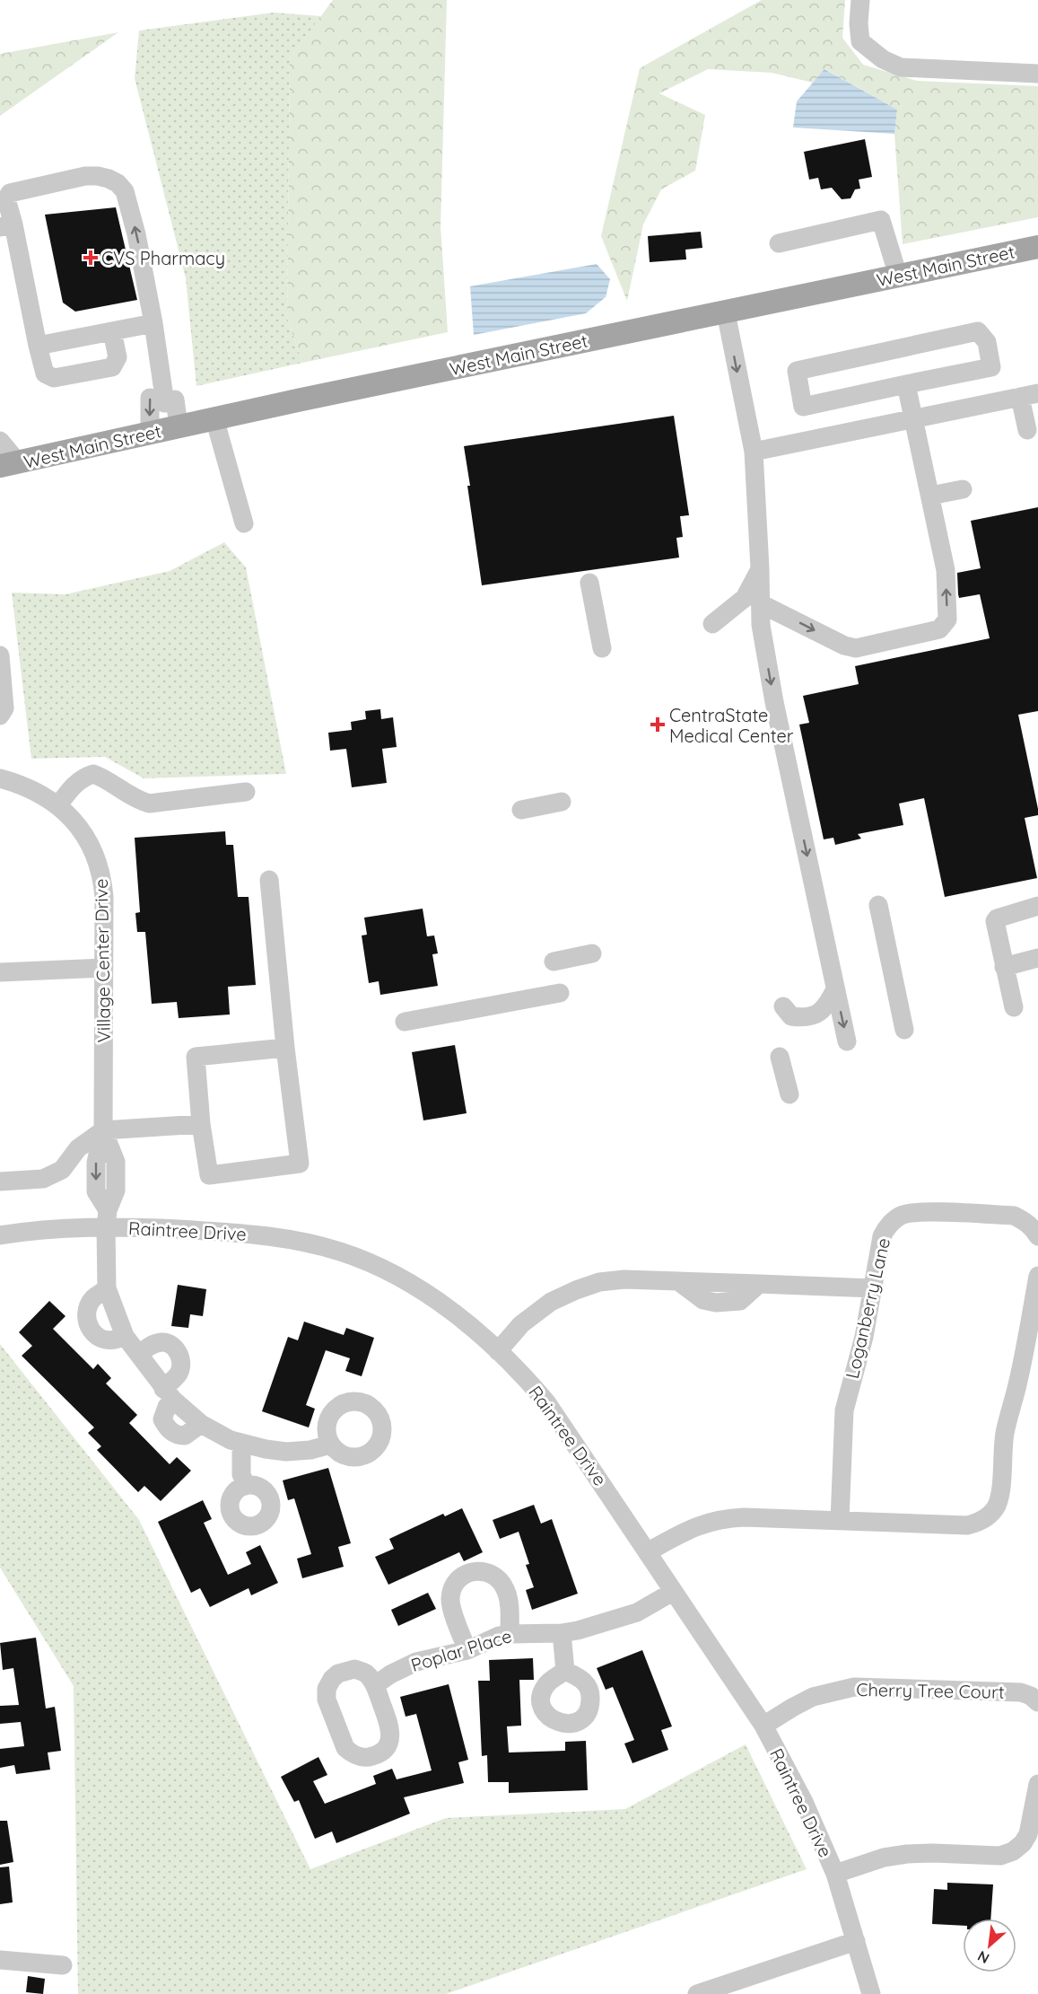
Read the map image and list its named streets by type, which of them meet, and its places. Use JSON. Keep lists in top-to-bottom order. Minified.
{"streets":{"main road":["West Main Street"],"street":["Village Center Drive","Raintree Drive","Loganberry Lane","Poplar Place","Cherry Tree Court"]},"crossings":[["Village Center Drive","Raintree Drive"],["Raintree Drive","Poplar Place"],["Raintree Drive","Cherry Tree Court"]],"places":{"health":["CVS Pharmacy","CentraState Medical Center"]},"north":"bottom left"}
